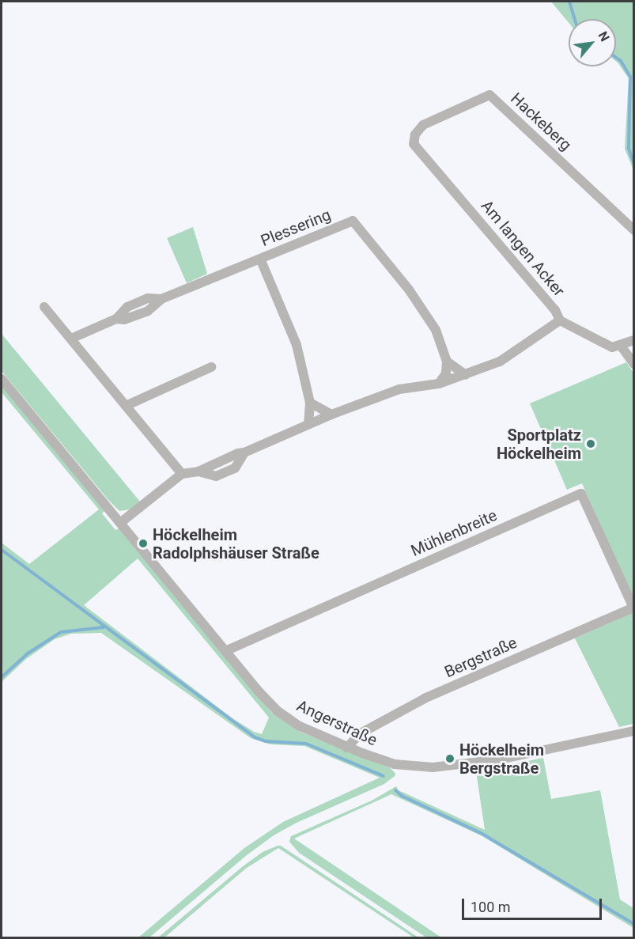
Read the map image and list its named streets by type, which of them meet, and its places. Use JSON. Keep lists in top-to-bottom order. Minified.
{"streets":{"street":["Hackeberg","Plessering","Am langen Acker","Mühlenbreite","Bergstraße","Angerstraße"]},"crossings":[["Hackeberg","Am langen Acker"],["Mühlenbreite","Bergstraße"],["Mühlenbreite","Angerstraße"],["Bergstraße","Angerstraße"]],"places":["Sportplatz Höckelheim","Höckelheim Radolphshäuser Straße","Höckelheim Bergstraße"],"scale_bar":"100 m","north":"top right"}
